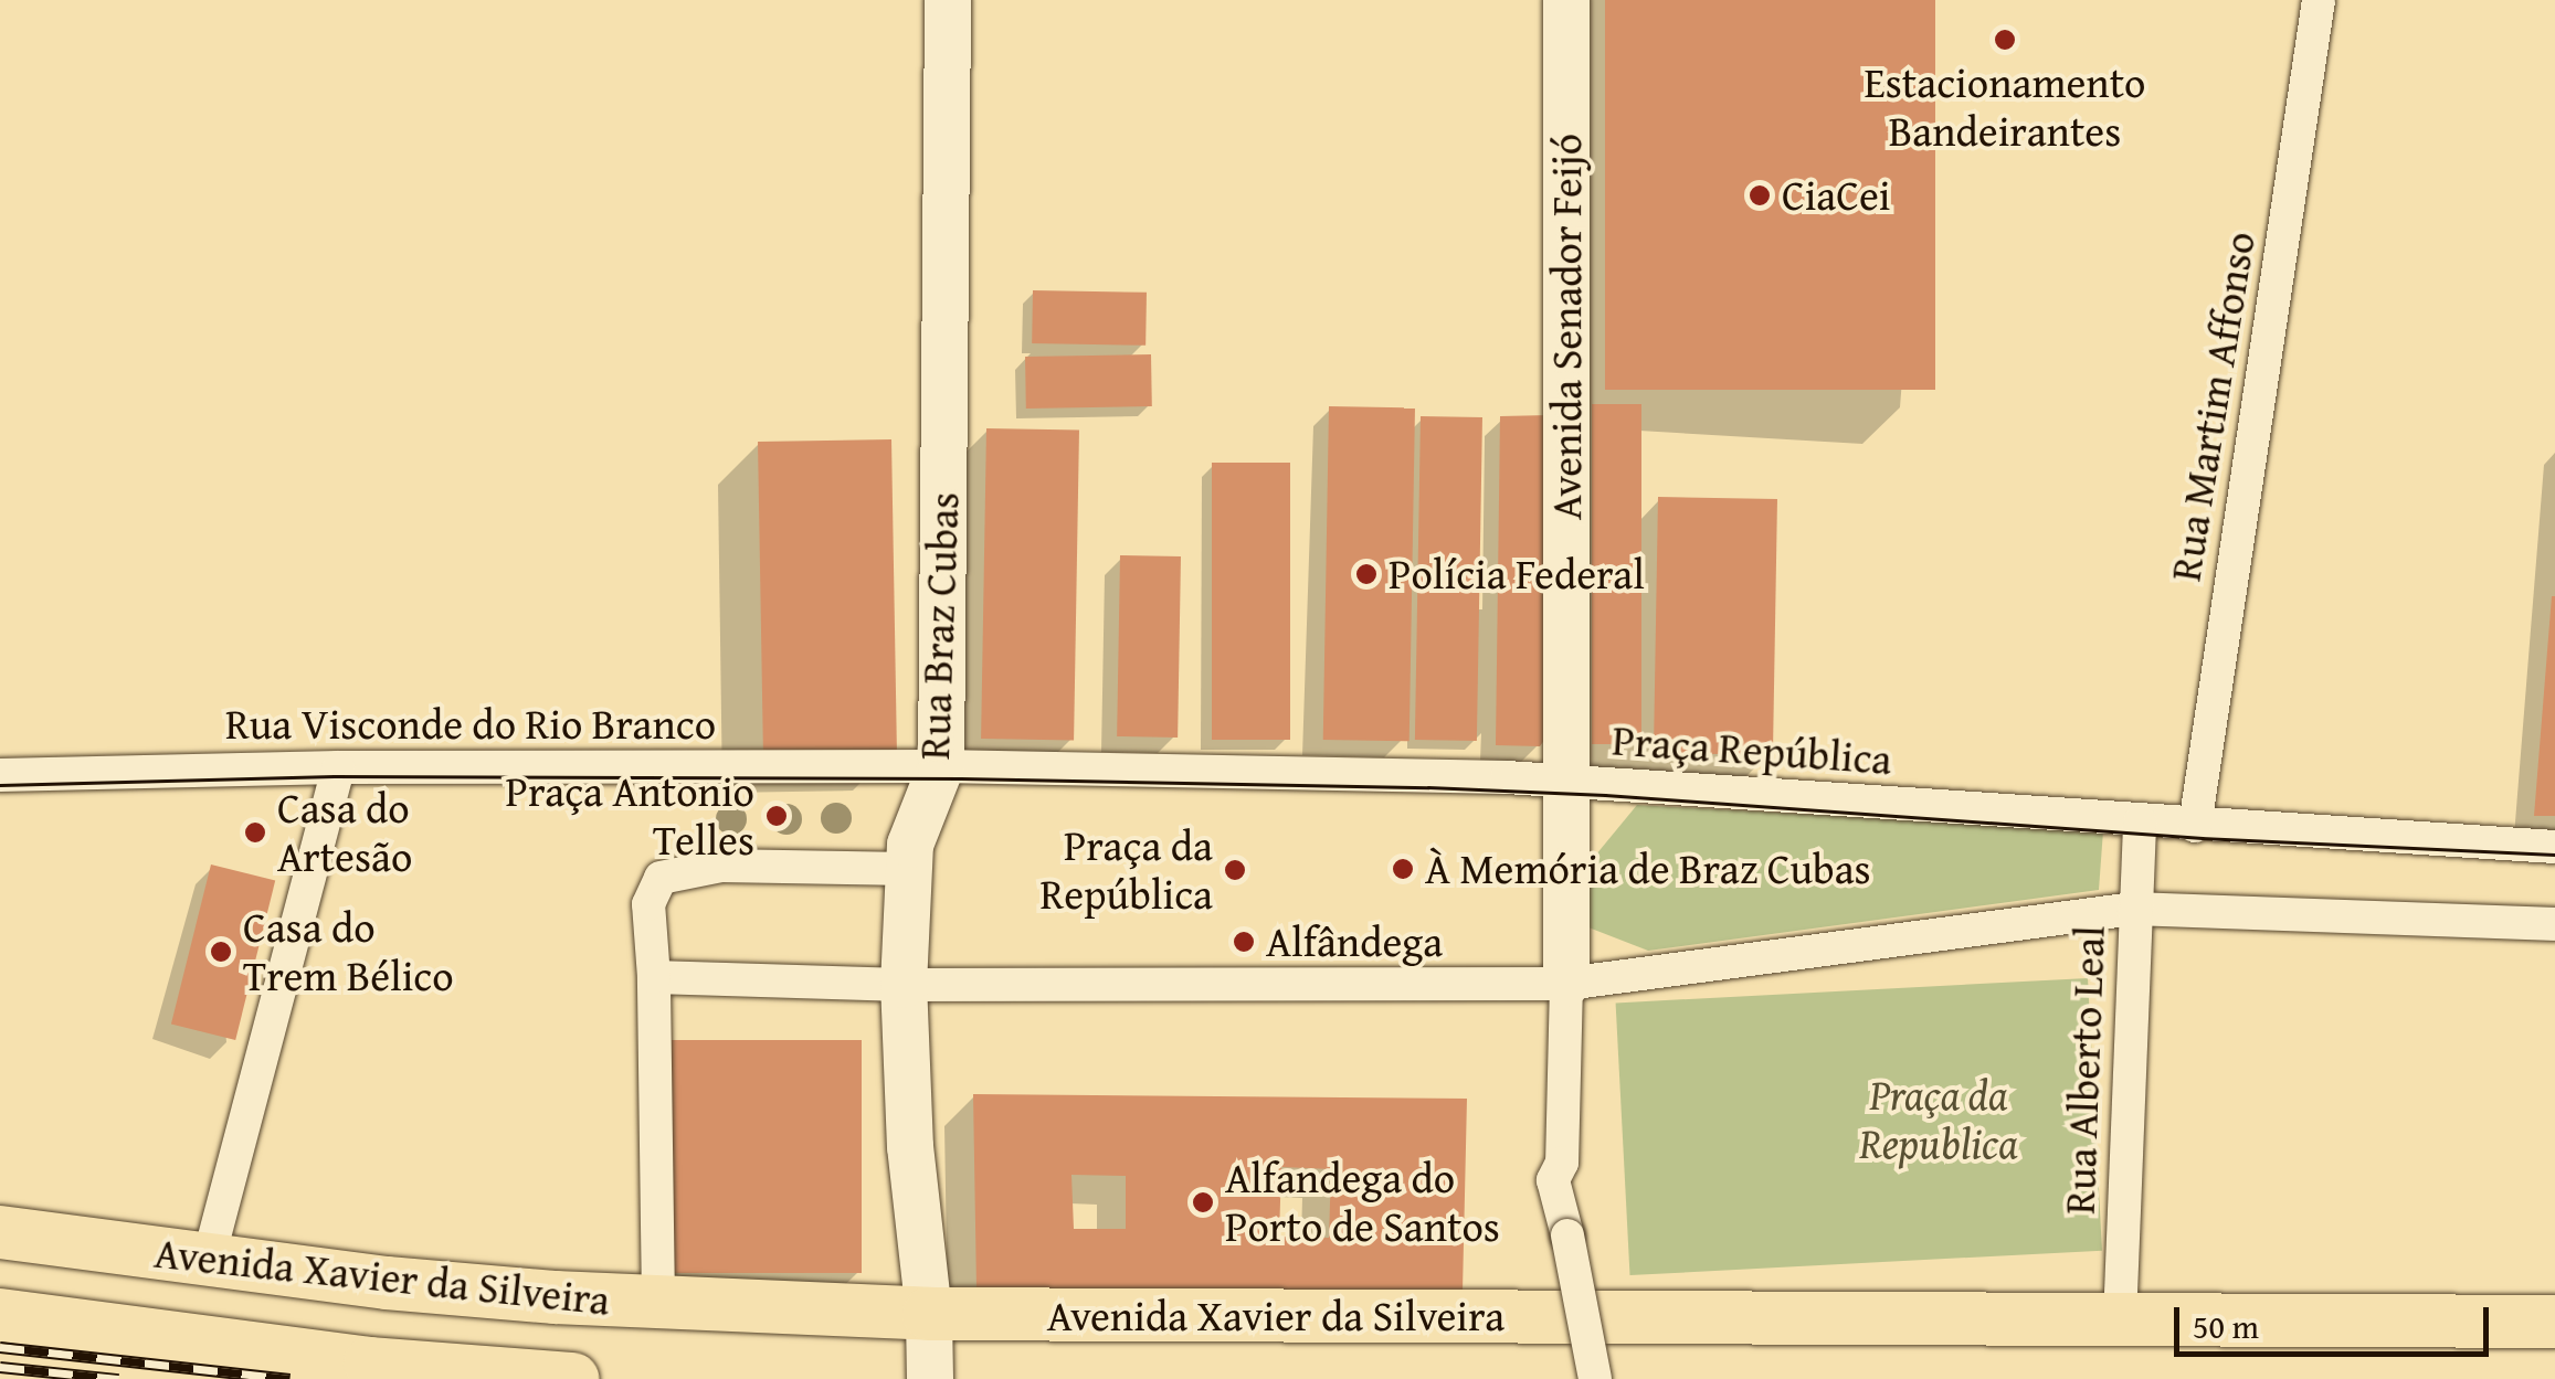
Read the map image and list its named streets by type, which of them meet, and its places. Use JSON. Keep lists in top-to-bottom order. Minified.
{"streets":{"main road":["Avenida Xavier da Silveira"],"street":["Avenida Senador Feijó","Rua Martim Affonso","Rua Braz Cubas","Rua Visconde do Rio Branco","Praça República","Rua Alberto Leal"]},"crossings":[["Avenida Senador Feijó","Praça República"],["Rua Martim Affonso","Praça República"],["Rua Braz Cubas","Rua Visconde do Rio Branco"],["Rua Braz Cubas","Praça República"],["Rua Braz Cubas","Avenida Xavier da Silveira"],["Rua Visconde do Rio Branco","Praça República"],["Praça República","Rua Alberto Leal"],["Rua Alberto Leal","Avenida Xavier da Silveira"]],"parks":["Praça da Republica"],"places":["Estacionamento Bandeirantes","CiaCei","Polícia Federal","Praça Antonio Telles","Casa do Artesão","À Memória de Braz Cubas","Praça da República","Alfândega","Casa do Trem Bélico","Alfandega do Porto de Santos"],"scale_bar":"50 m"}
